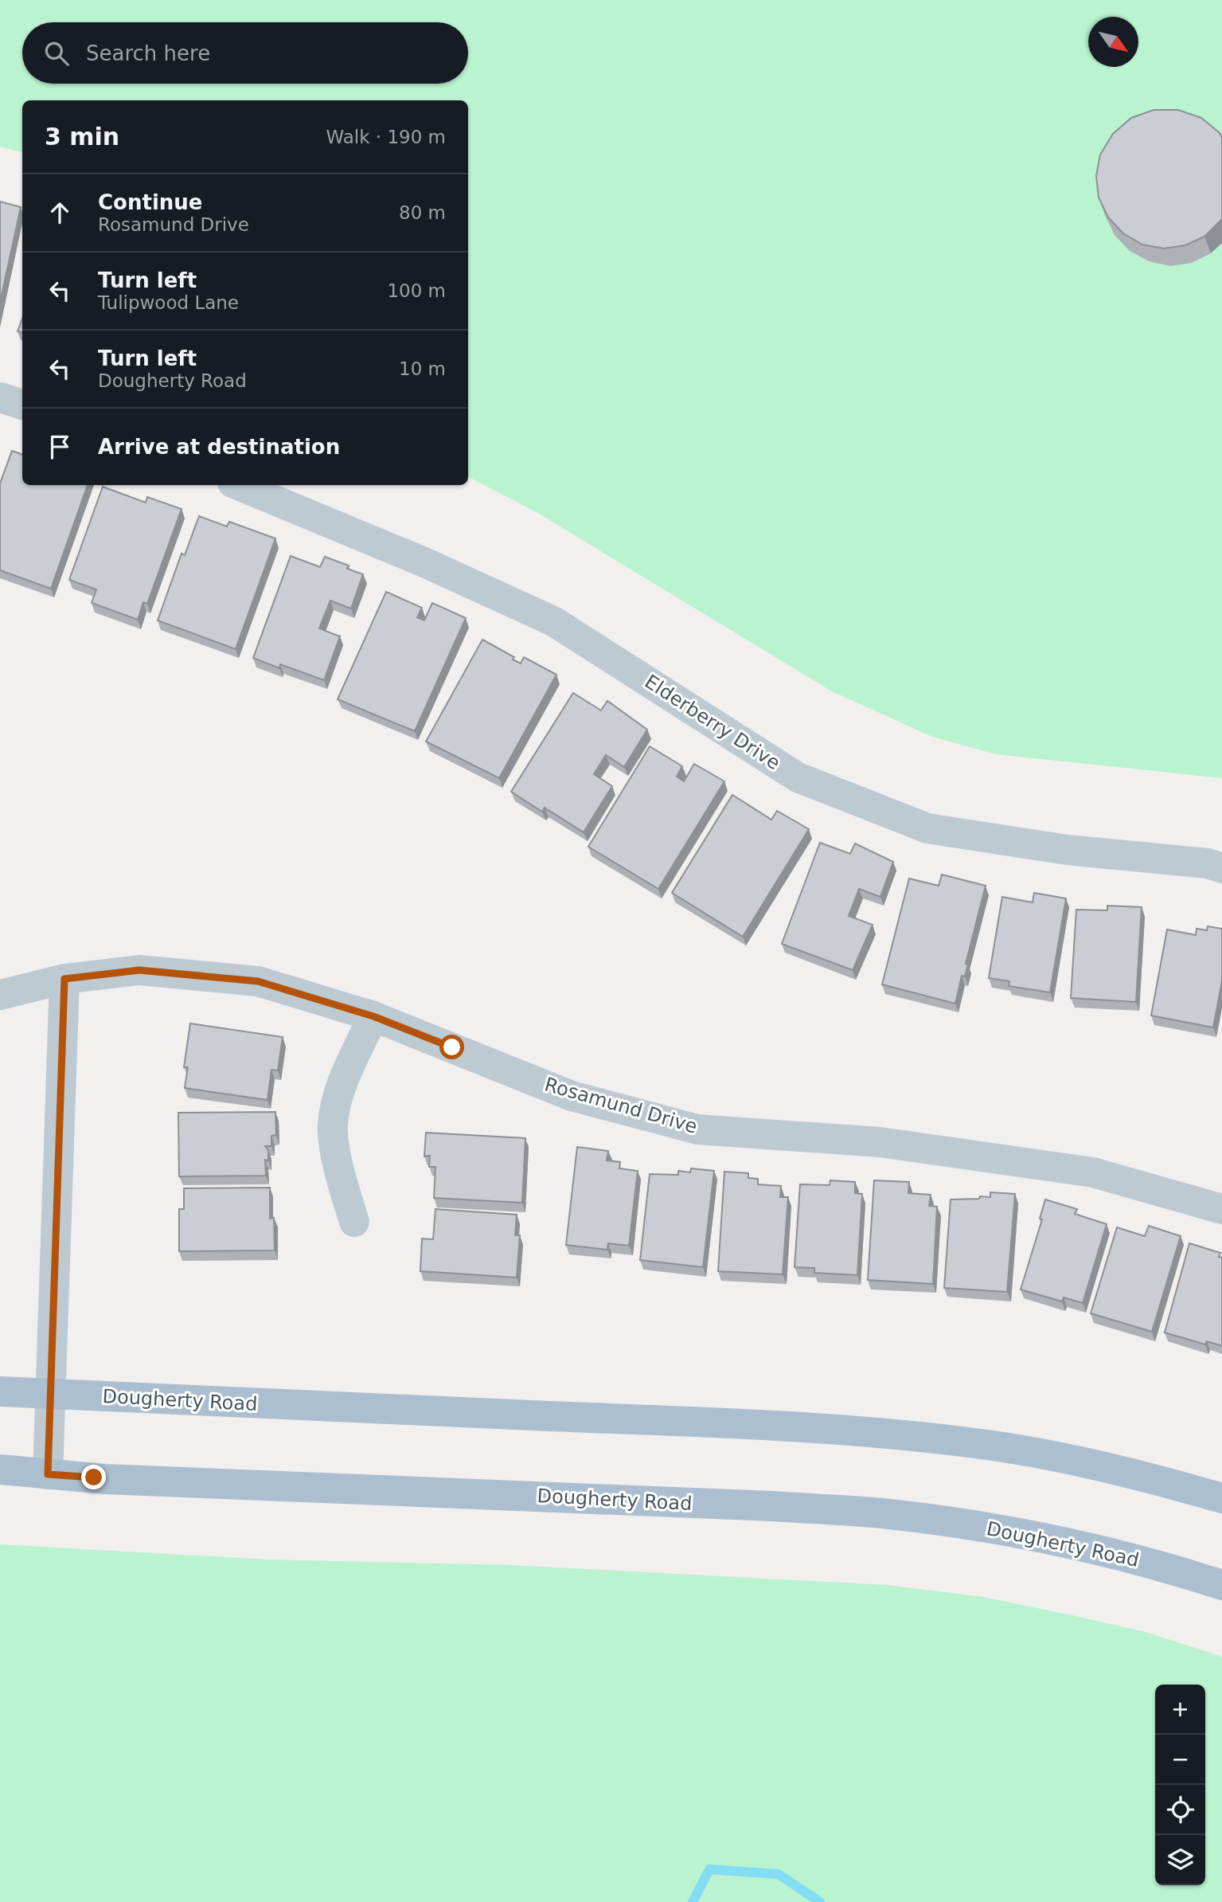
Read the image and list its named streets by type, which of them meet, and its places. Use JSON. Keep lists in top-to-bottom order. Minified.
{"streets":{"main road":["Dougherty Road"],"street":["Elderberry Drive","Rosamund Drive"]},"north":"bottom right","page":{"search":"Search here","heading":["3 min","Walk · 190 m"],"list":[["Continue","Rosamund Drive","80 m"],["Turn left","Tulipwood Lane","100 m"],["Turn left","Dougherty Road","10 m"],"Arrive at destination"],"map_buttons":["+","−"]}}
